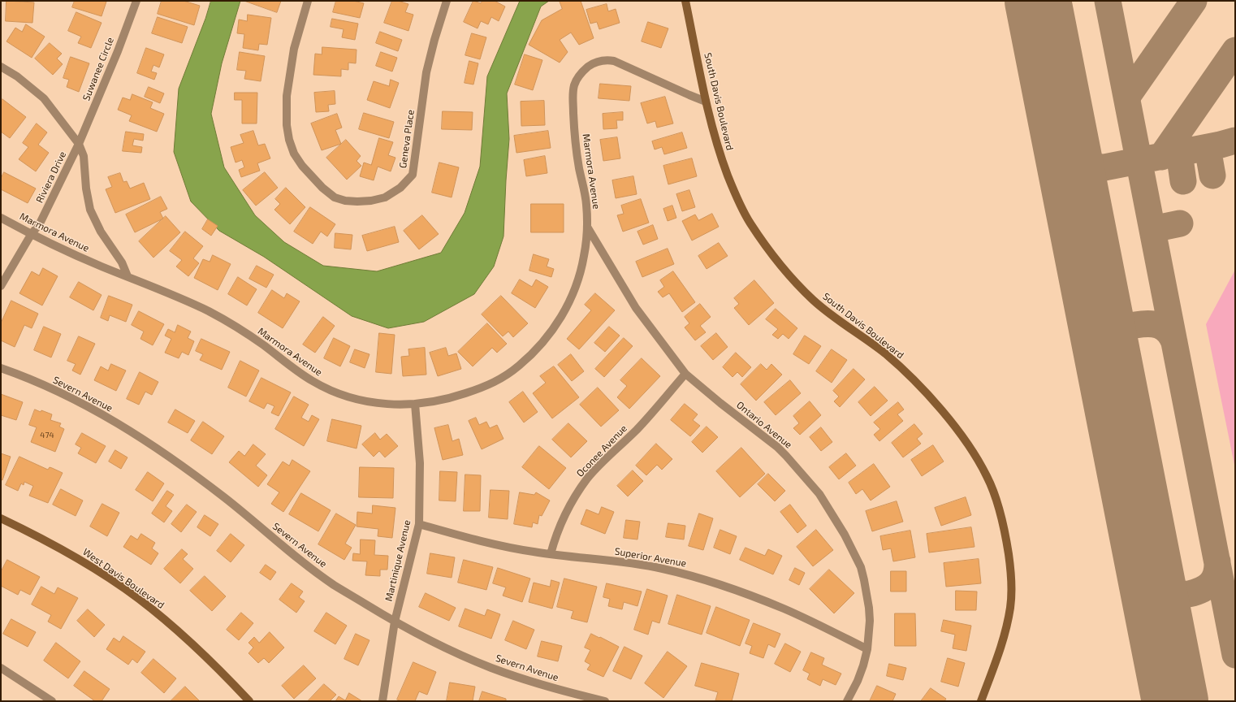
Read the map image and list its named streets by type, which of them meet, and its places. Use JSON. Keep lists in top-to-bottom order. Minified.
{"streets":{"street":["Suwanee Circle","South Davis Boulevard","Geneva Place","Marmora Avenue","Riviera Drive","Severn Avenue","Ontario Avenue","Oconee Avenue","Superior Avenue","Martinique Avenue","West Davis Boulevard"]},"crossings":[["Suwanee Circle","Riviera Drive"],["South Davis Boulevard","Marmora Avenue"],["Marmora Avenue","Riviera Drive"],["Marmora Avenue","Ontario Avenue"],["Marmora Avenue","Martinique Avenue"],["Severn Avenue","Martinique Avenue"],["Ontario Avenue","Oconee Avenue"],["Ontario Avenue","Superior Avenue"],["Oconee Avenue","Superior Avenue"],["Superior Avenue","Martinique Avenue"]],"house_numbers":["474"]}
